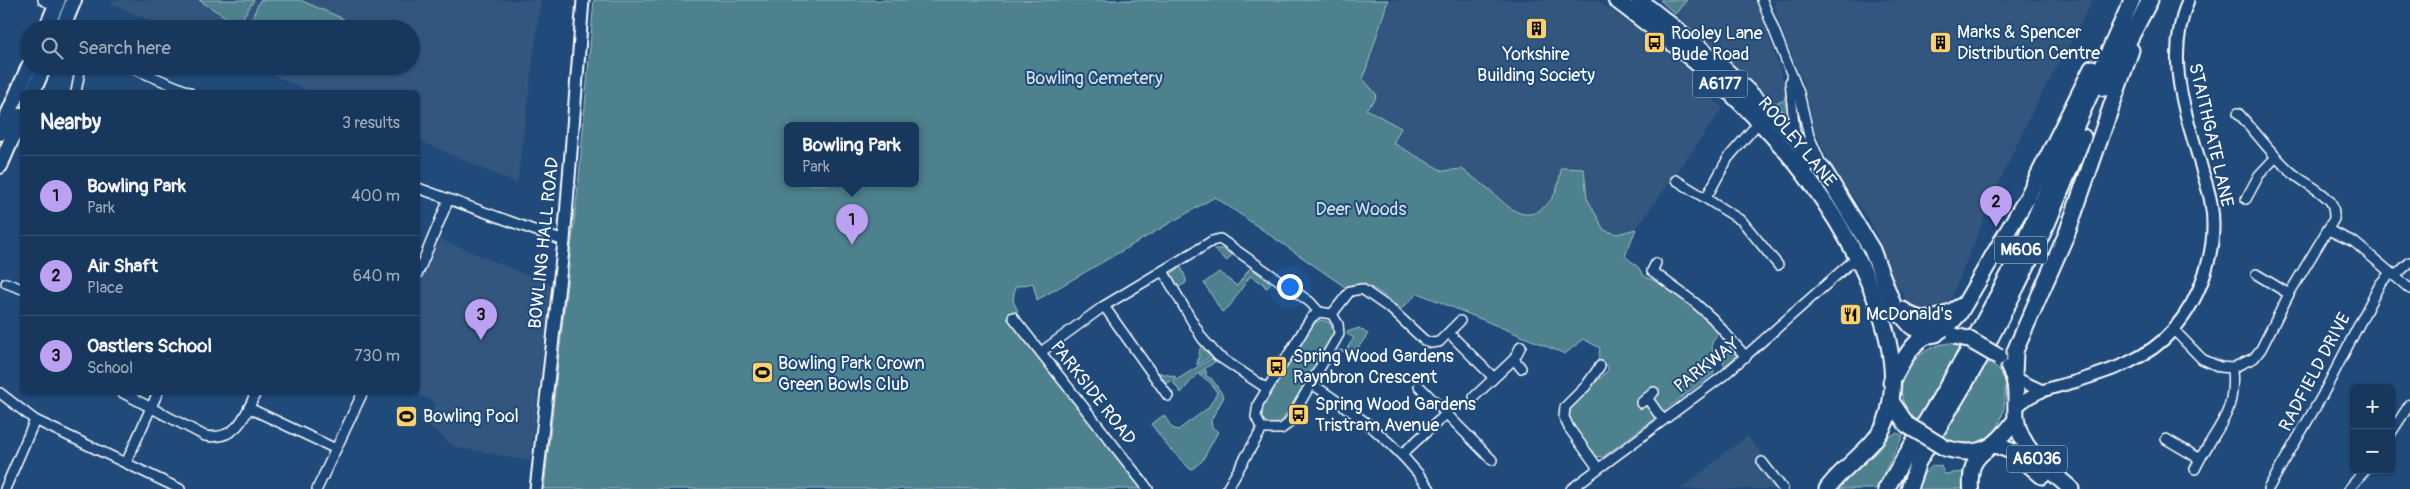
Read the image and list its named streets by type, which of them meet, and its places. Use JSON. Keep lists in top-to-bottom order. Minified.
{"streets":{"highway":["A6177","ROOLEY LANE","M606","A6036"],"street":["STAITHGATE LANE","BOWLING HALL ROAD","PARKWAY","RADFIELD DRIVE","PARKSIDE ROAD"]},"crossings":[["A6177","STAITHGATE LANE"],["A6177","ROOLEY LANE"],["A6177","M606"],["A6177","A6036"],["STAITHGATE LANE","ROOLEY LANE"],["STAITHGATE LANE","M606"],["STAITHGATE LANE","A6036"],["ROOLEY LANE","M606"],["ROOLEY LANE","PARKWAY"],["ROOLEY LANE","A6036"],["M606","A6036"]],"parks":["Bowling Cemetery","Deer Woods"],"places":{"building":["Yorkshire Building Society","Marks & Spencer Distribution Centre"],"bus stop":["Rooley Lane Bude Road","Spring Wood Gardens Raynbron Crescent","Spring Wood Gardens Tristram Avenue"],"restaurant":["McDonald's"],"sports":["Bowling Park Crown Green Bowls Club","Bowling Pool"]},"page":{"search":"Search here","heading":["Nearby","3 results"],"popup":["Bowling Park","Park"],"list":[{"mark":"1","name":"Bowling Park","note":"Park","value":"400 m"},{"mark":"2","name":"Air Shaft","note":"Place","value":"640 m"},{"mark":"3","name":"Oastlers School","note":"School","value":"730 m"}],"pins":["2","1","3"],"map_buttons":["+","−"]}}
